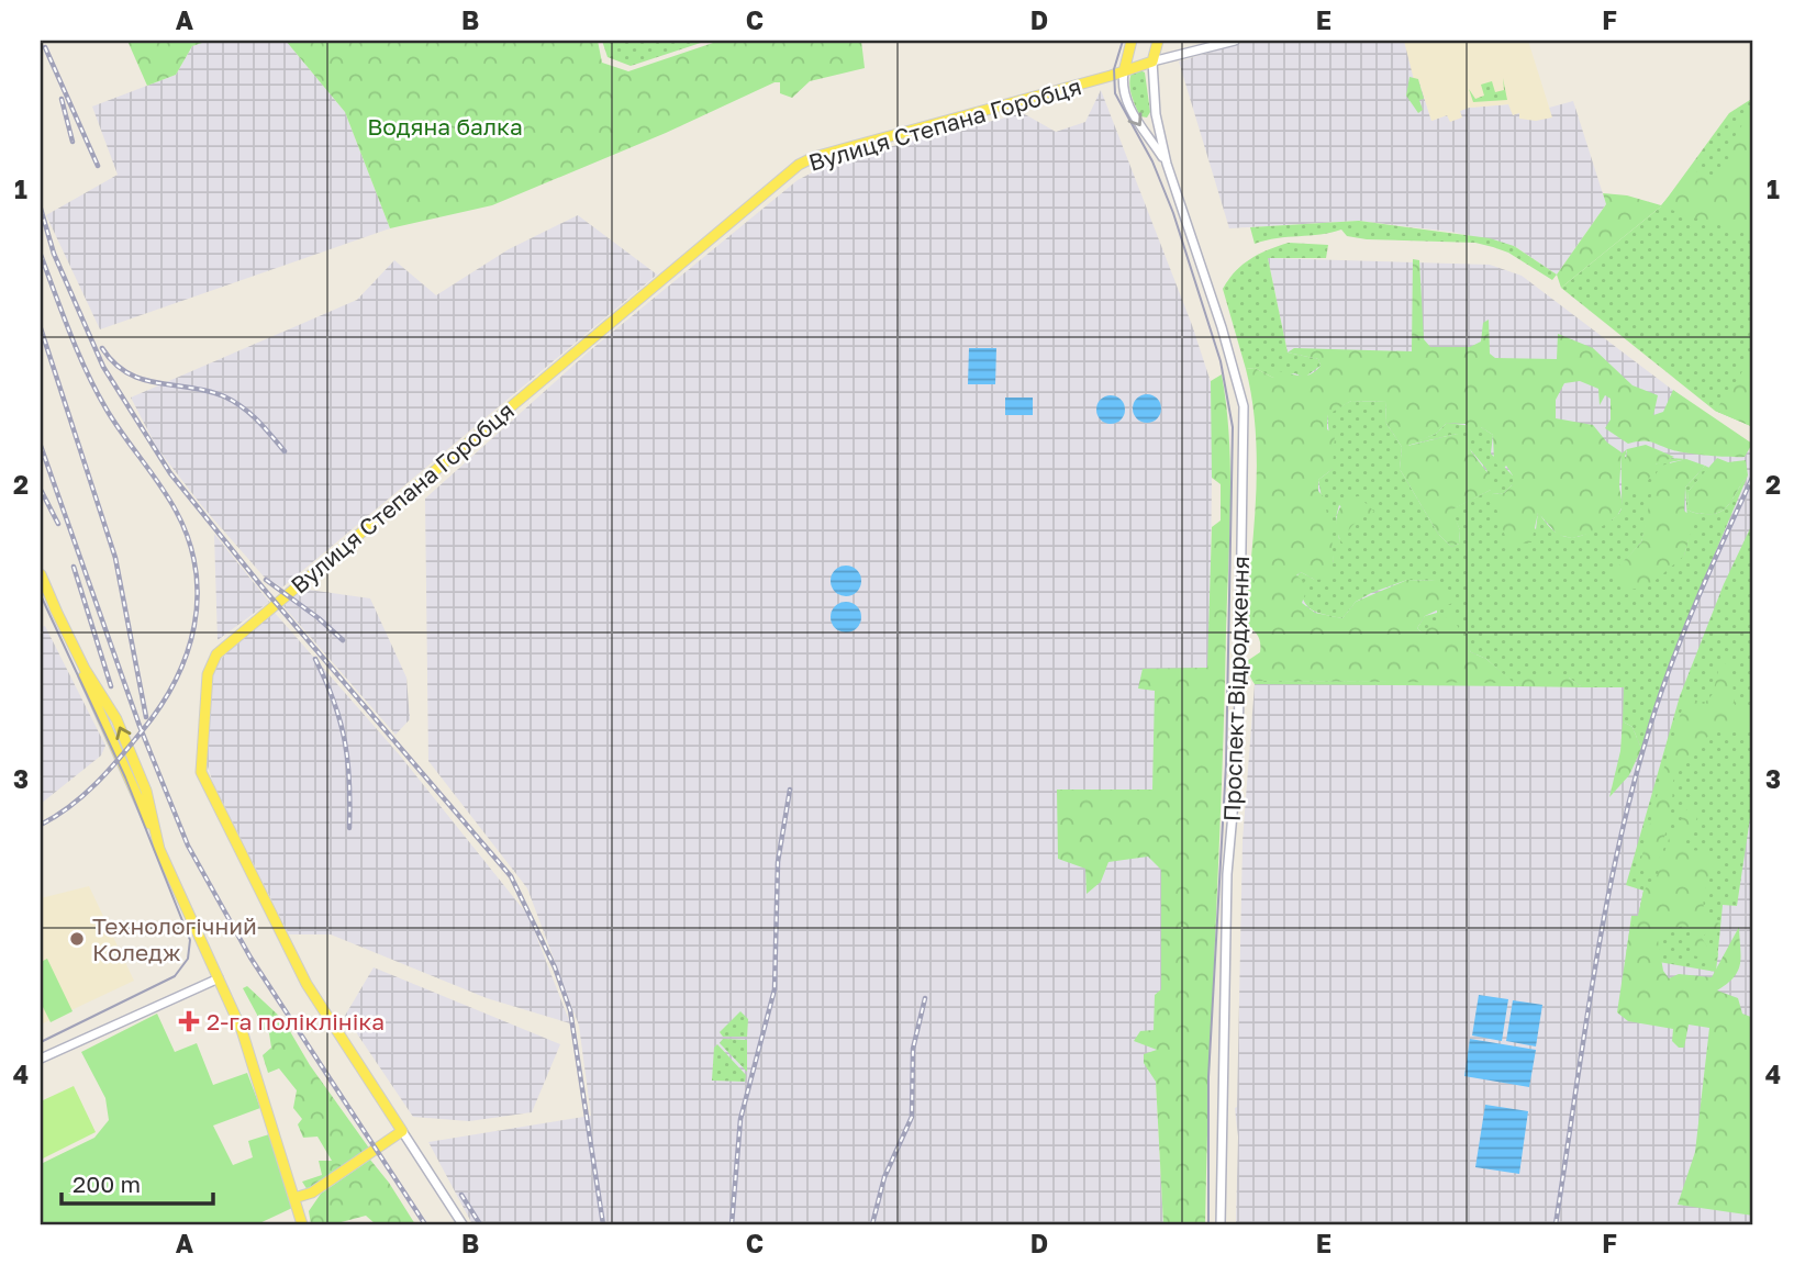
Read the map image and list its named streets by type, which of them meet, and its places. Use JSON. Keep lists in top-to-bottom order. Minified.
{"streets":{"main road":["Вулиця Степана Горобця","Проспект Відродження"]},"crossings":[["Вулиця Степана Горобця","Проспект Відродження"]],"parks":["Водяна балка"],"places":{"other":["Технологічний Коледж"],"health":["2-га поліклініка"]},"scale_bar":"200 m","grid":{"columns":["A","B","C","D","E","F"],"rows":["1","2","3","4"]}}
